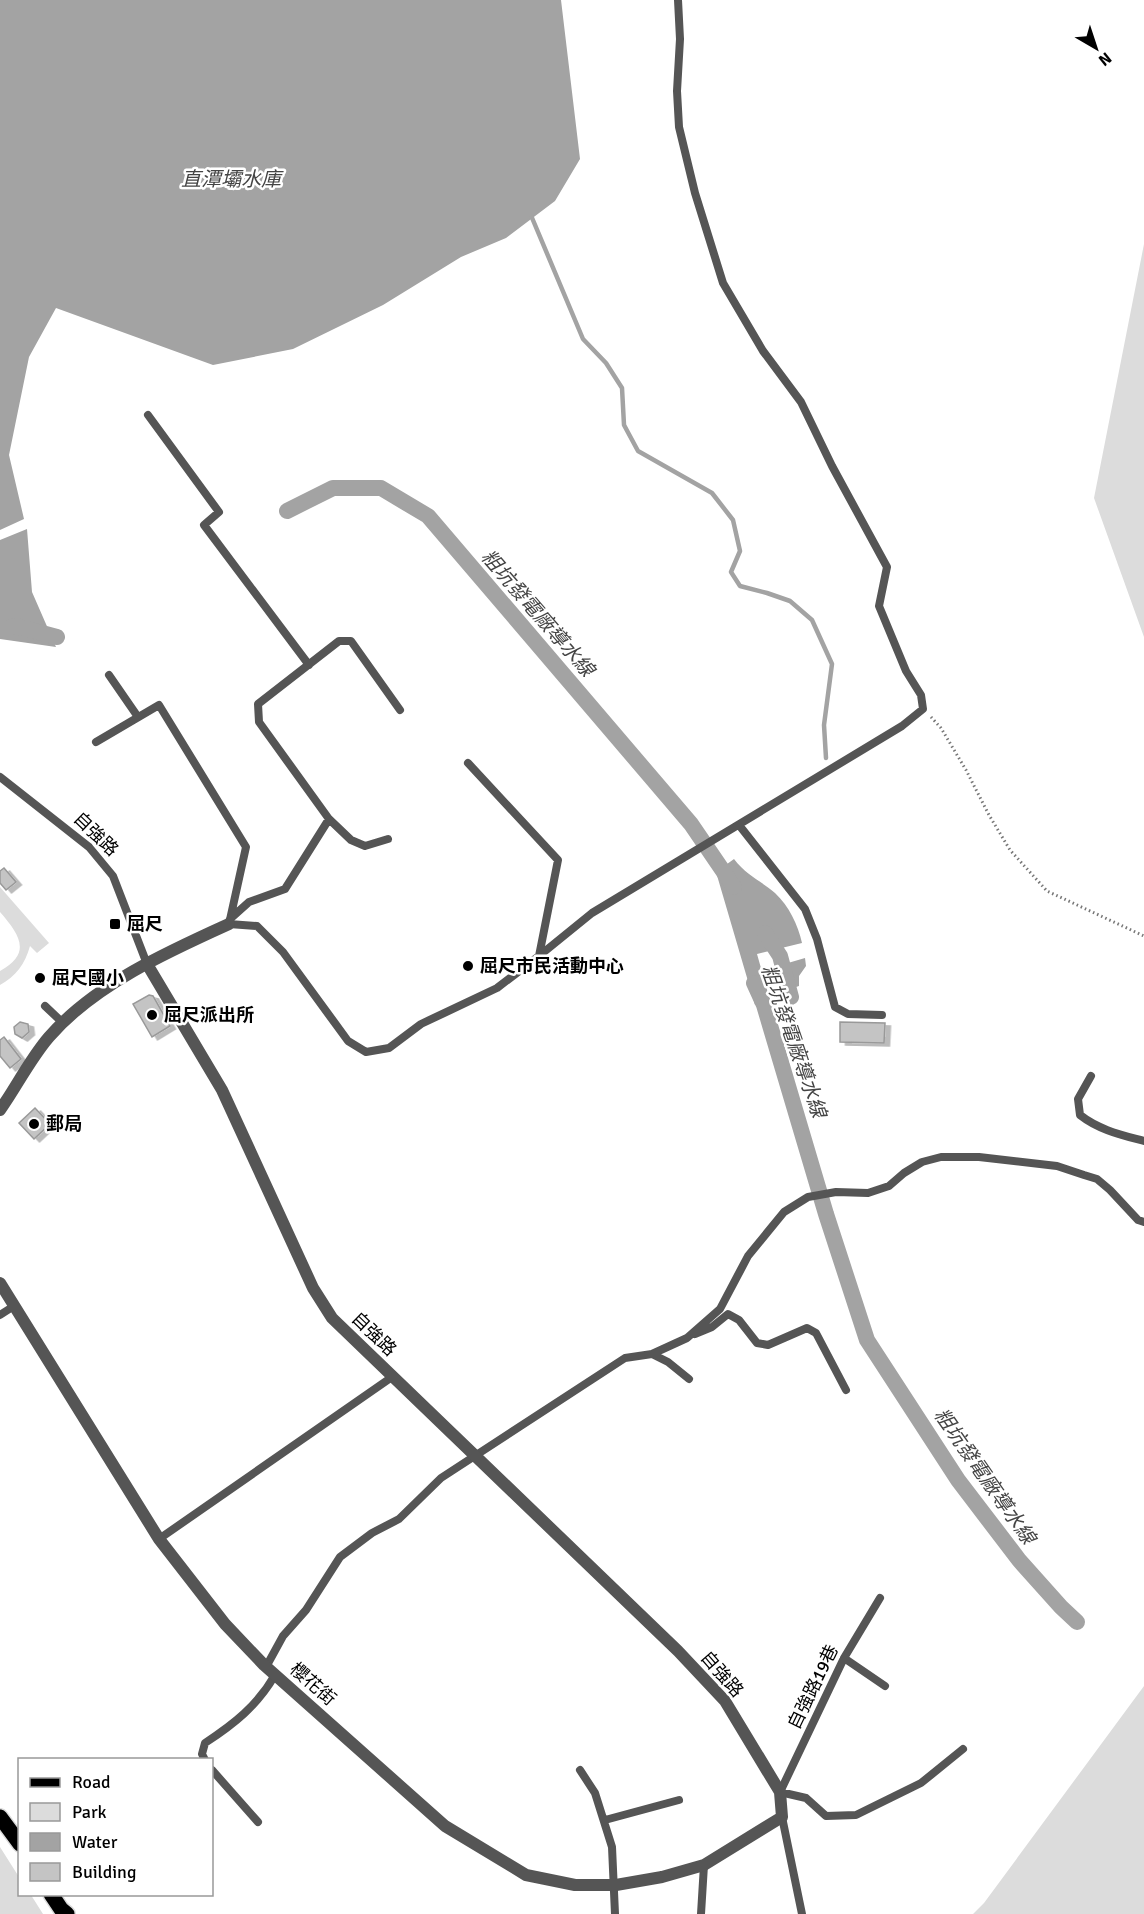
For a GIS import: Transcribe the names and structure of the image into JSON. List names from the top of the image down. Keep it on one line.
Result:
{"streets":{"street":["自強路","櫻花街"],"lane":["自強路19巷"]},"crossings":[["自強路","櫻花街"],["自強路","自強路19巷"]],"water":["直潭壩水庫","粗坑發電廠導水線"],"places":{"transit":["屈尺"],"other":["屈尺市民活動中心","屈尺國小","屈尺派出所","郵局"]},"legend":["Road","Park","Water","Building"],"north":"bottom right"}
